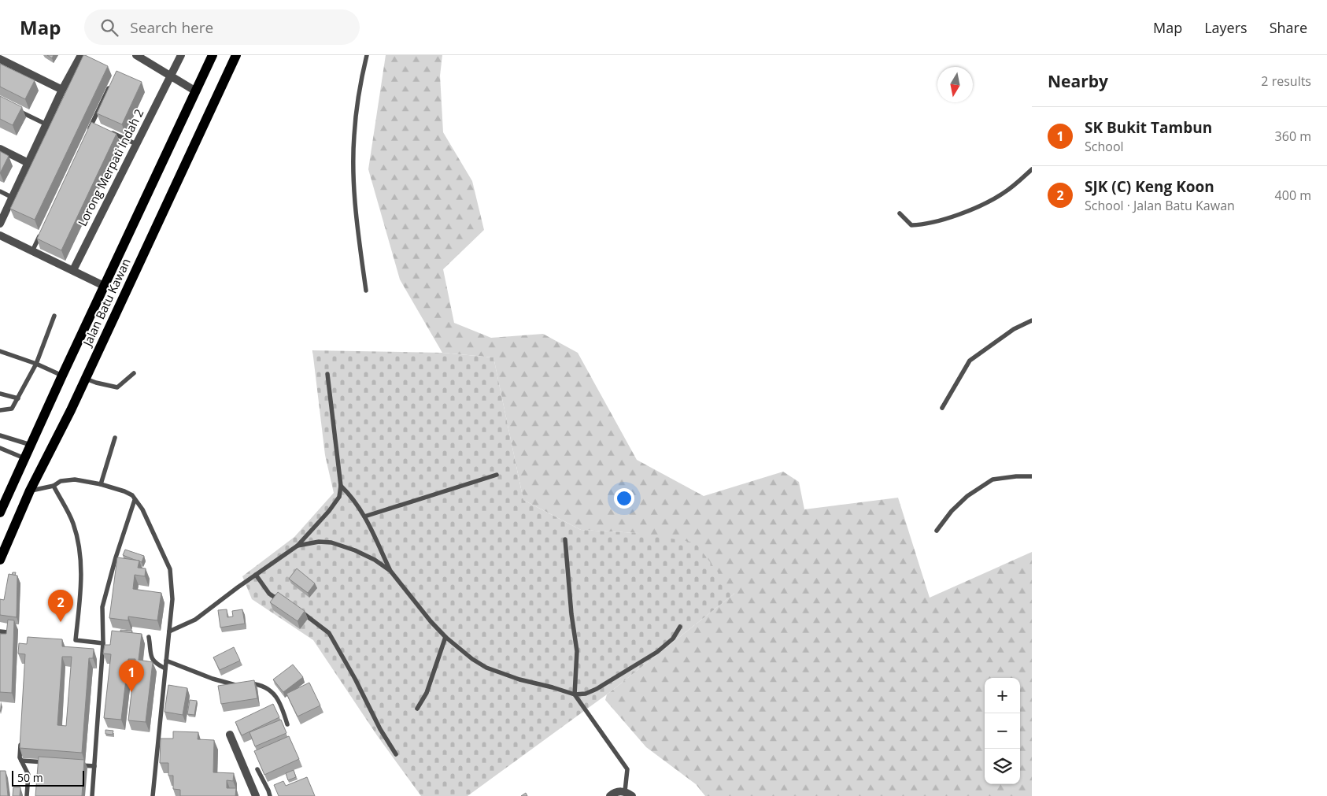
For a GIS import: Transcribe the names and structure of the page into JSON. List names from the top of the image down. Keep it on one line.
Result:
{"streets":{"main road":["Jalan Batu Kawan"],"street":["Lorong Merpati Indah 2"]},"scale_bar":"50 m","north":"bottom","page":{"header":"Map","search":"Search here","nav":["Map","Layers","Share"],"heading":["Nearby","2 results"],"list":[{"mark":"1","name":"SK Bukit Tambun","note":"School","value":"360 m"},{"mark":"2","name":"SJK (C) Keng Koon","note":"School · Jalan Batu Kawan","value":"400 m"}],"pins":["2","1"],"map_buttons":["+","−"],"scale":"50 m"}}
